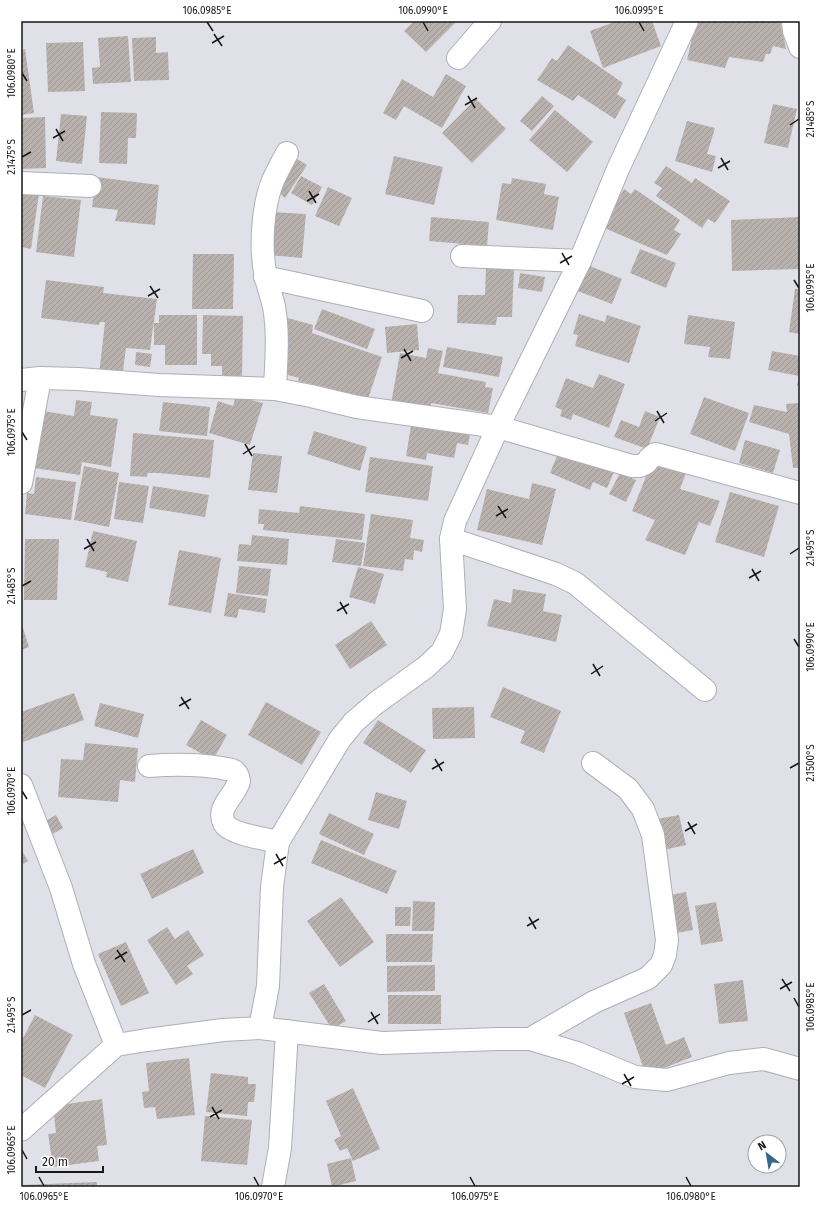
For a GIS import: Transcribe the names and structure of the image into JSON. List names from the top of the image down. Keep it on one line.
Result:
{"scale_bar":"20 m","north":"top left","coordinates":["106.0985°E","106.0990°E","106.0995°E","106.0980°E","2.1485°S","2.1475°S","106.0975°E","2.1495°S","2.1500°S","106.0970°E","106.0965°E"]}
